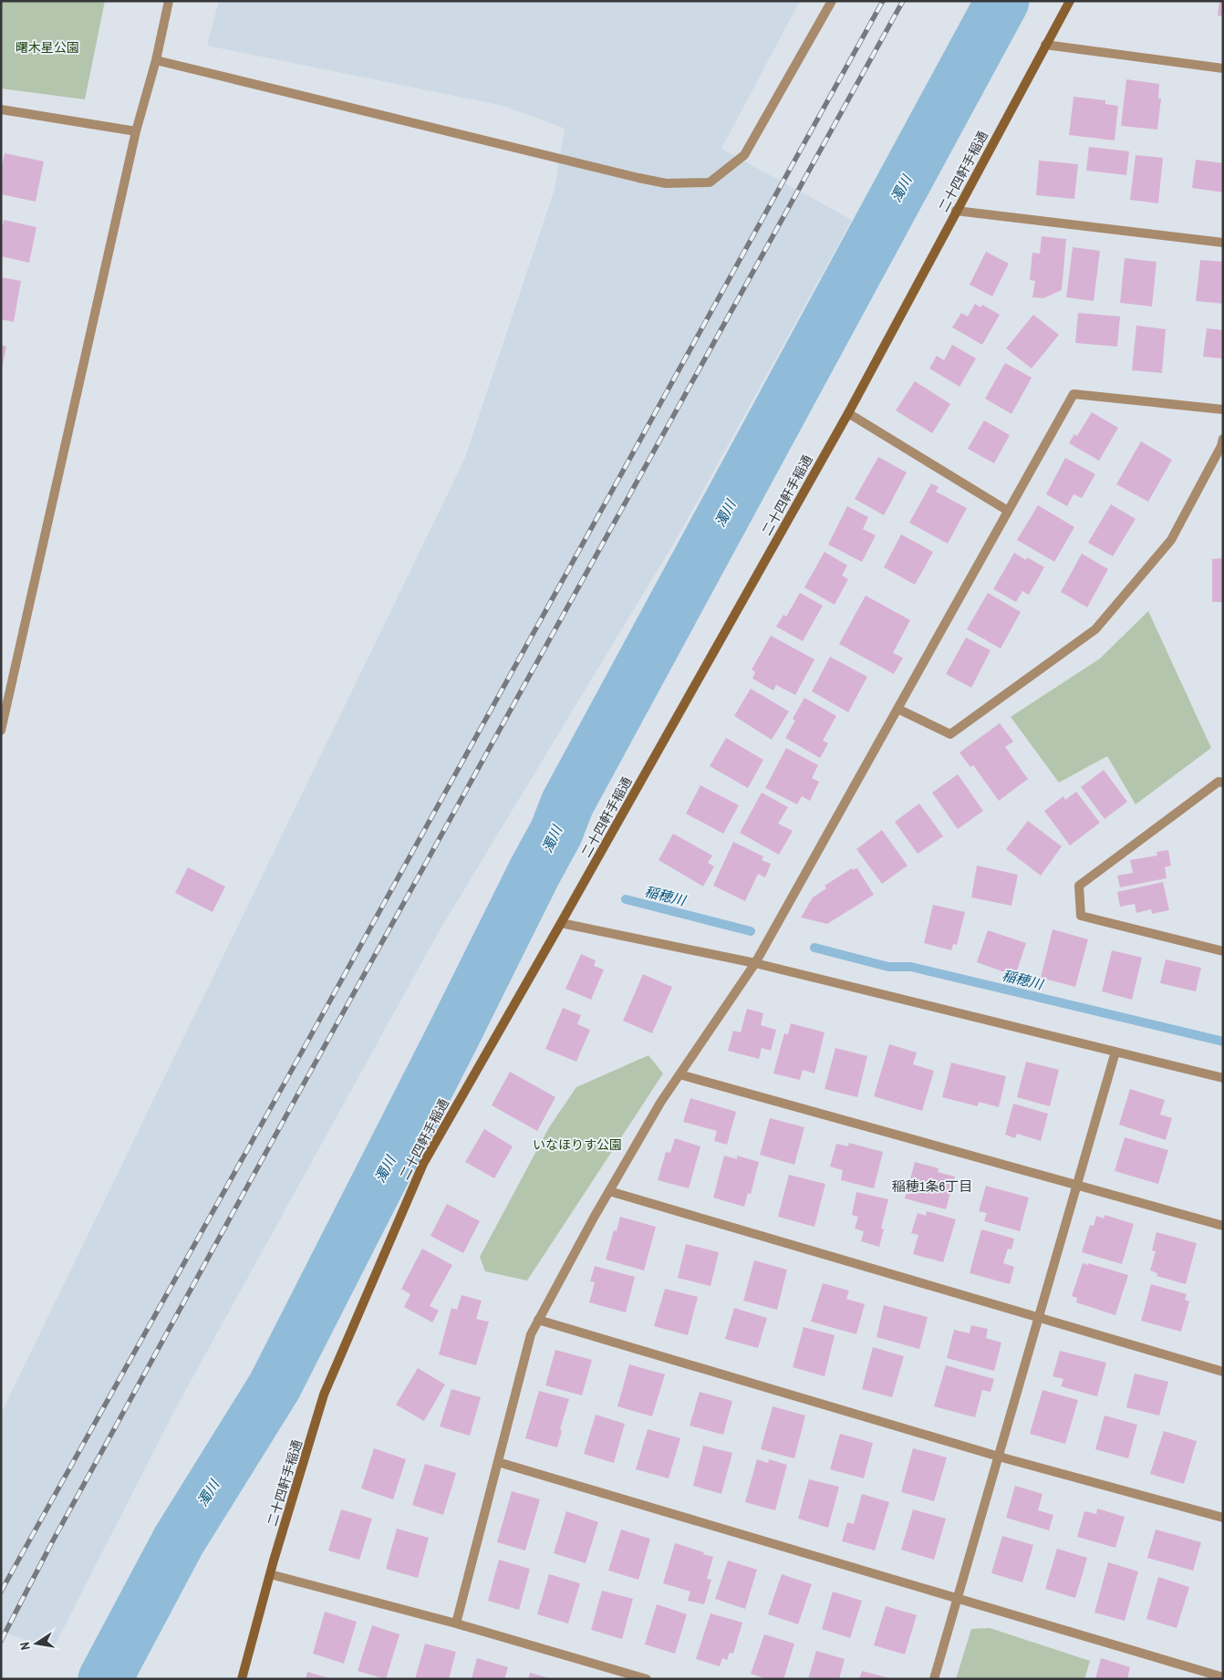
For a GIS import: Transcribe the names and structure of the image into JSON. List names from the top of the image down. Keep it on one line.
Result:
{"streets":{"street":["二十四軒手稲通"]},"districts":["稲穂1条6丁目"],"water":["濁川","稲穂川"],"parks":["曙木星公園","いなほりす公園"],"north":"left"}
